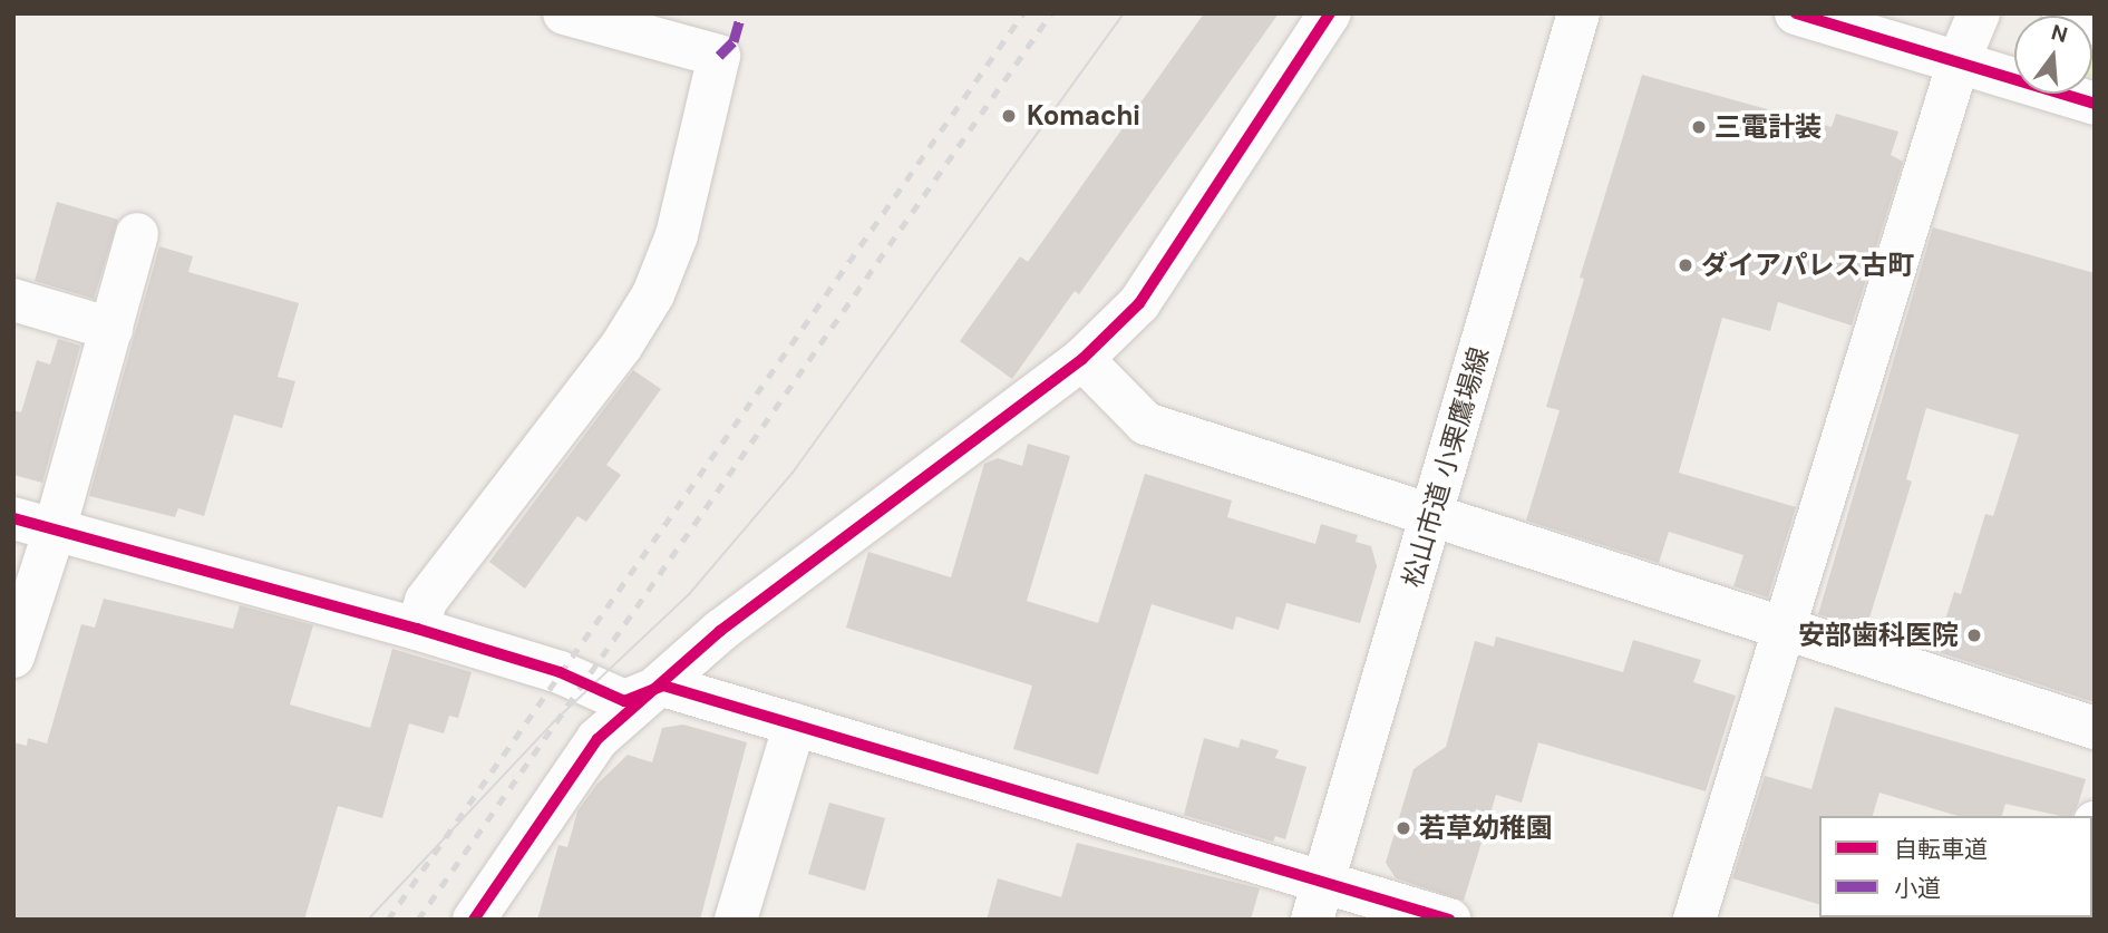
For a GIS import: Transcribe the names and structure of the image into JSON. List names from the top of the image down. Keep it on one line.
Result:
{"streets":{"street":["松山市道 小栗鷹場線"]},"places":["Komachi","三電計装","ダイアパレス古町","安部歯科医院","若草幼稚園"],"legend":["自転車道","小道"],"north":"top"}
